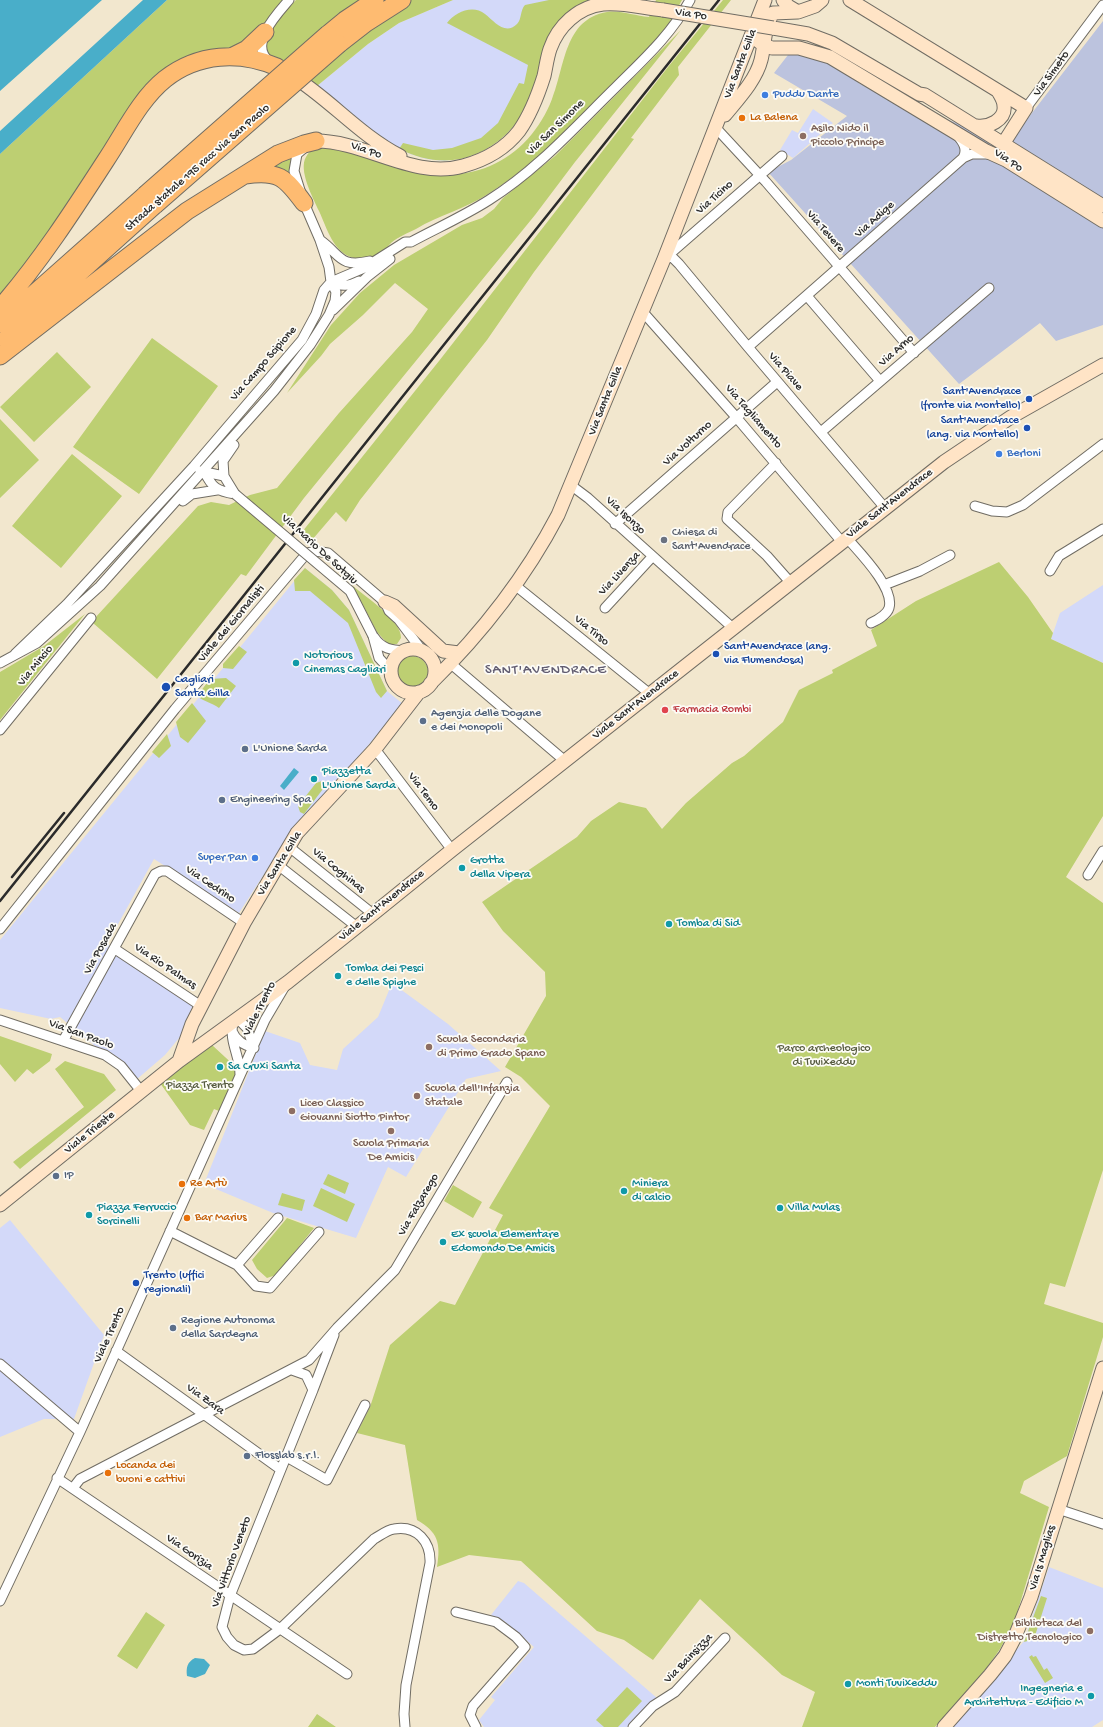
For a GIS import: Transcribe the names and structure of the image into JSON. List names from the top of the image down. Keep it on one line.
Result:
{"streets":{"highway":["Strada statale 195 racc Via San Paolo"],"street":["Via Po","Via Santa Gilla","Via Simeto","Via San Simone","Via Ticino","Via Adige","Via Tevere","Via Arno","Via Campo Scipione","Via Piave","Via Tagliamento","Via Volturno","Viale Sant'Avendrace","Via Isonzo","Via Mario De Sotgiu","Via Livenza","Viale dei Giornalisti","Via Tirso","Via Mincio","Via Temo","Via Coghinas","Via Cedrino","Via Posada","Via Rio Palmas","Viale Trento","Via San Paolo","Viale Trieste","Via Falzarego","Via Zara","Via Gorizia","Via Is Maglias","Via Vittorio Veneto","Via Bainsizza"]},"crossings":[["Via Po","Via Simeto"],["Via Santa Gilla","Via Ticino"],["Via Santa Gilla","Via Tevere"],["Via Santa Gilla","Via Piave"],["Via Santa Gilla","Via Tagliamento"],["Via Santa Gilla","Viale Sant'Avendrace"],["Via Santa Gilla","Via Isonzo"],["Via Santa Gilla","Via Mario De Sotgiu"],["Via Santa Gilla","Viale dei Giornalisti"],["Via Santa Gilla","Via Tirso"],["Via Santa Gilla","Via Temo"],["Via Santa Gilla","Via Coghinas"],["Via Santa Gilla","Via Cedrino"],["Via Santa Gilla","Via Rio Palmas"],["Via Santa Gilla","Viale Trieste"],["Via San Simone","Via Campo Scipione"],["Via Ticino","Via Tevere"],["Via Ticino","Via Piave"],["Via Adige","Via Tevere"],["Via Adige","Via Piave"],["Via Tevere","Via Arno"],["Via Arno","Via Piave"],["Via Campo Scipione","Via Mario De Sotgiu"],["Via Piave","Via Volturno"],["Via Piave","Viale Sant'Avendrace"],["Via Tagliamento","Via Volturno"],["Via Tagliamento","Viale Sant'Avendrace"],["Via Volturno","Via Isonzo"],["Viale Sant'Avendrace","Via Isonzo"],["Viale Sant'Avendrace","Via Tirso"],["Viale Sant'Avendrace","Via Temo"],["Viale Sant'Avendrace","Via Coghinas"],["Viale Sant'Avendrace","Viale Trento"],["Viale Sant'Avendrace","Viale Trieste"],["Via Isonzo","Via Livenza"],["Via Mario De Sotgiu","Viale dei Giornalisti"],["Via Cedrino","Via Posada"],["Via Posada","Via Rio Palmas"],["Via Posada","Via San Paolo"],["Viale Trento","Via Zara"],["Viale Trento","Via Gorizia"],["Via San Paolo","Viale Trieste"],["Via Falzarego","Via Vittorio Veneto"],["Via Zara","Via Vittorio Veneto"],["Via Gorizia","Via Vittorio Veneto"]],"districts":["SANT'AVENDRACE"],"parks":["Parco archeologico di Tuvixeddu","Piazza Trento"],"places":["Puddu Dante","La Balena","Asilo Nido il Piccolo Principe","Sant'Avendrace (fronte via Montello)","Sant'Avendrace (ang. via Montello)","Berloni","Chiesa di Sant'Avendrace","Sant'Avendrace (ang. via Flumendosa)","Notorious Cinemas Cagliari","Cagliari Santa Gilla","Farmacia Rombi","Agenzia delle Dogane e dei Monopoli","L'Unione Sarda","Piazzetta L'Unione Sarda","Engineering Spa","Super Pan","Grotta della Vipera","Tomba di Sid","Tomba dei Pesci e delle Spighe","Scuola Secondaria di Primo Grado Spano","Sa Cruxi Santa","Scuola dell'Infanzia Statale","Liceo Classico Giovanni Siotto Pintor","Scuola Primaria De Amicis","IP","Re Artù","Miniera di calcio","Villa Mulas","Piazza Ferruccio Sorcinelli","Bar Marius","Ex scuola Elementare Edomondo De Amicis","Trento (uffici regionali)","Regione Autonoma della Sardegna","Flosslab s.r.l.","Locanda dei buoni e cattivi","Biblioteca del Distretto Tecnologico","Monti Tuvixeddu","Ingegneria e Architettura - Edificio M"]}
